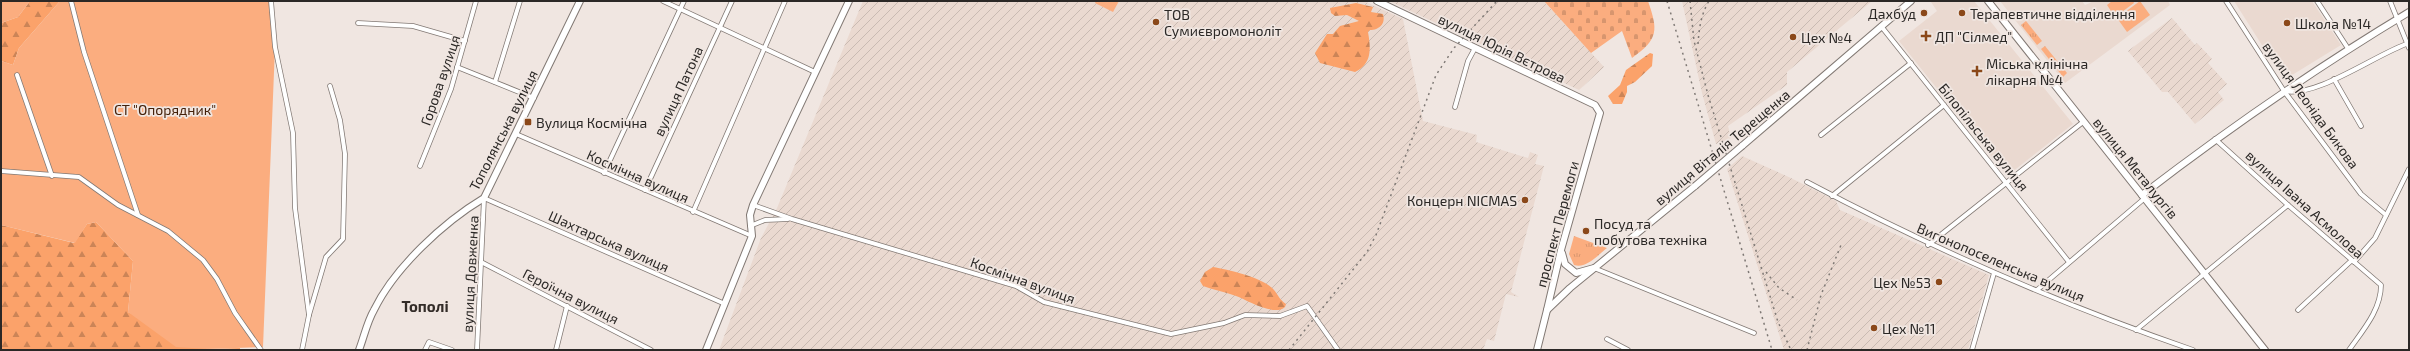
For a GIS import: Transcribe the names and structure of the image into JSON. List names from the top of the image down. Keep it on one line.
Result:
{"streets":{"street":["вулиця Юрія Вєтрова","Горова вулиця","вулиця Патона","вулиця Леоніда Бикова","Тополянська вулиця","Білопільська вулиця","вулиця Віталія Терещенка","вулиця Металургів","Космічна вулиця","вулиця Івана Асмолова","проспект Перемоги","Шахтарська вулиця","Вигонопоселенська вулиця","вулиця Довженка","Героїчна вулиця"]},"crossings":[["вулиця Юрія Вєтрова","проспект Перемоги"],["вулиця Патона","Космічна вулиця"],["Тополянська вулиця","Космічна вулиця"],["Тополянська вулиця","Шахтарська вулиця"],["Тополянська вулиця","вулиця Довженка"],["Білопільська вулиця","вулиця Віталія Терещенка"],["вулиця Віталія Терещенка","проспект Перемоги"],["Шахтарська вулиця","вулиця Довженка"],["вулиця Довженка","Героїчна вулиця"]],"districts":["Тополі"],"parks":["СТ \"Опорядник\""],"places":{"other":["Дахбуд","Терапевтичне відділення","ТОВ Сумиєвромоноліт","Школа №14","Цех №4","Концерн NICMAS","Посуд та побутова техніка","Цех №53","Цех №11"],"health":["ДП \"Сілмед\"","Міська клінічна лікарня №4"],"transit":["Вулиця Космічна"]}}
